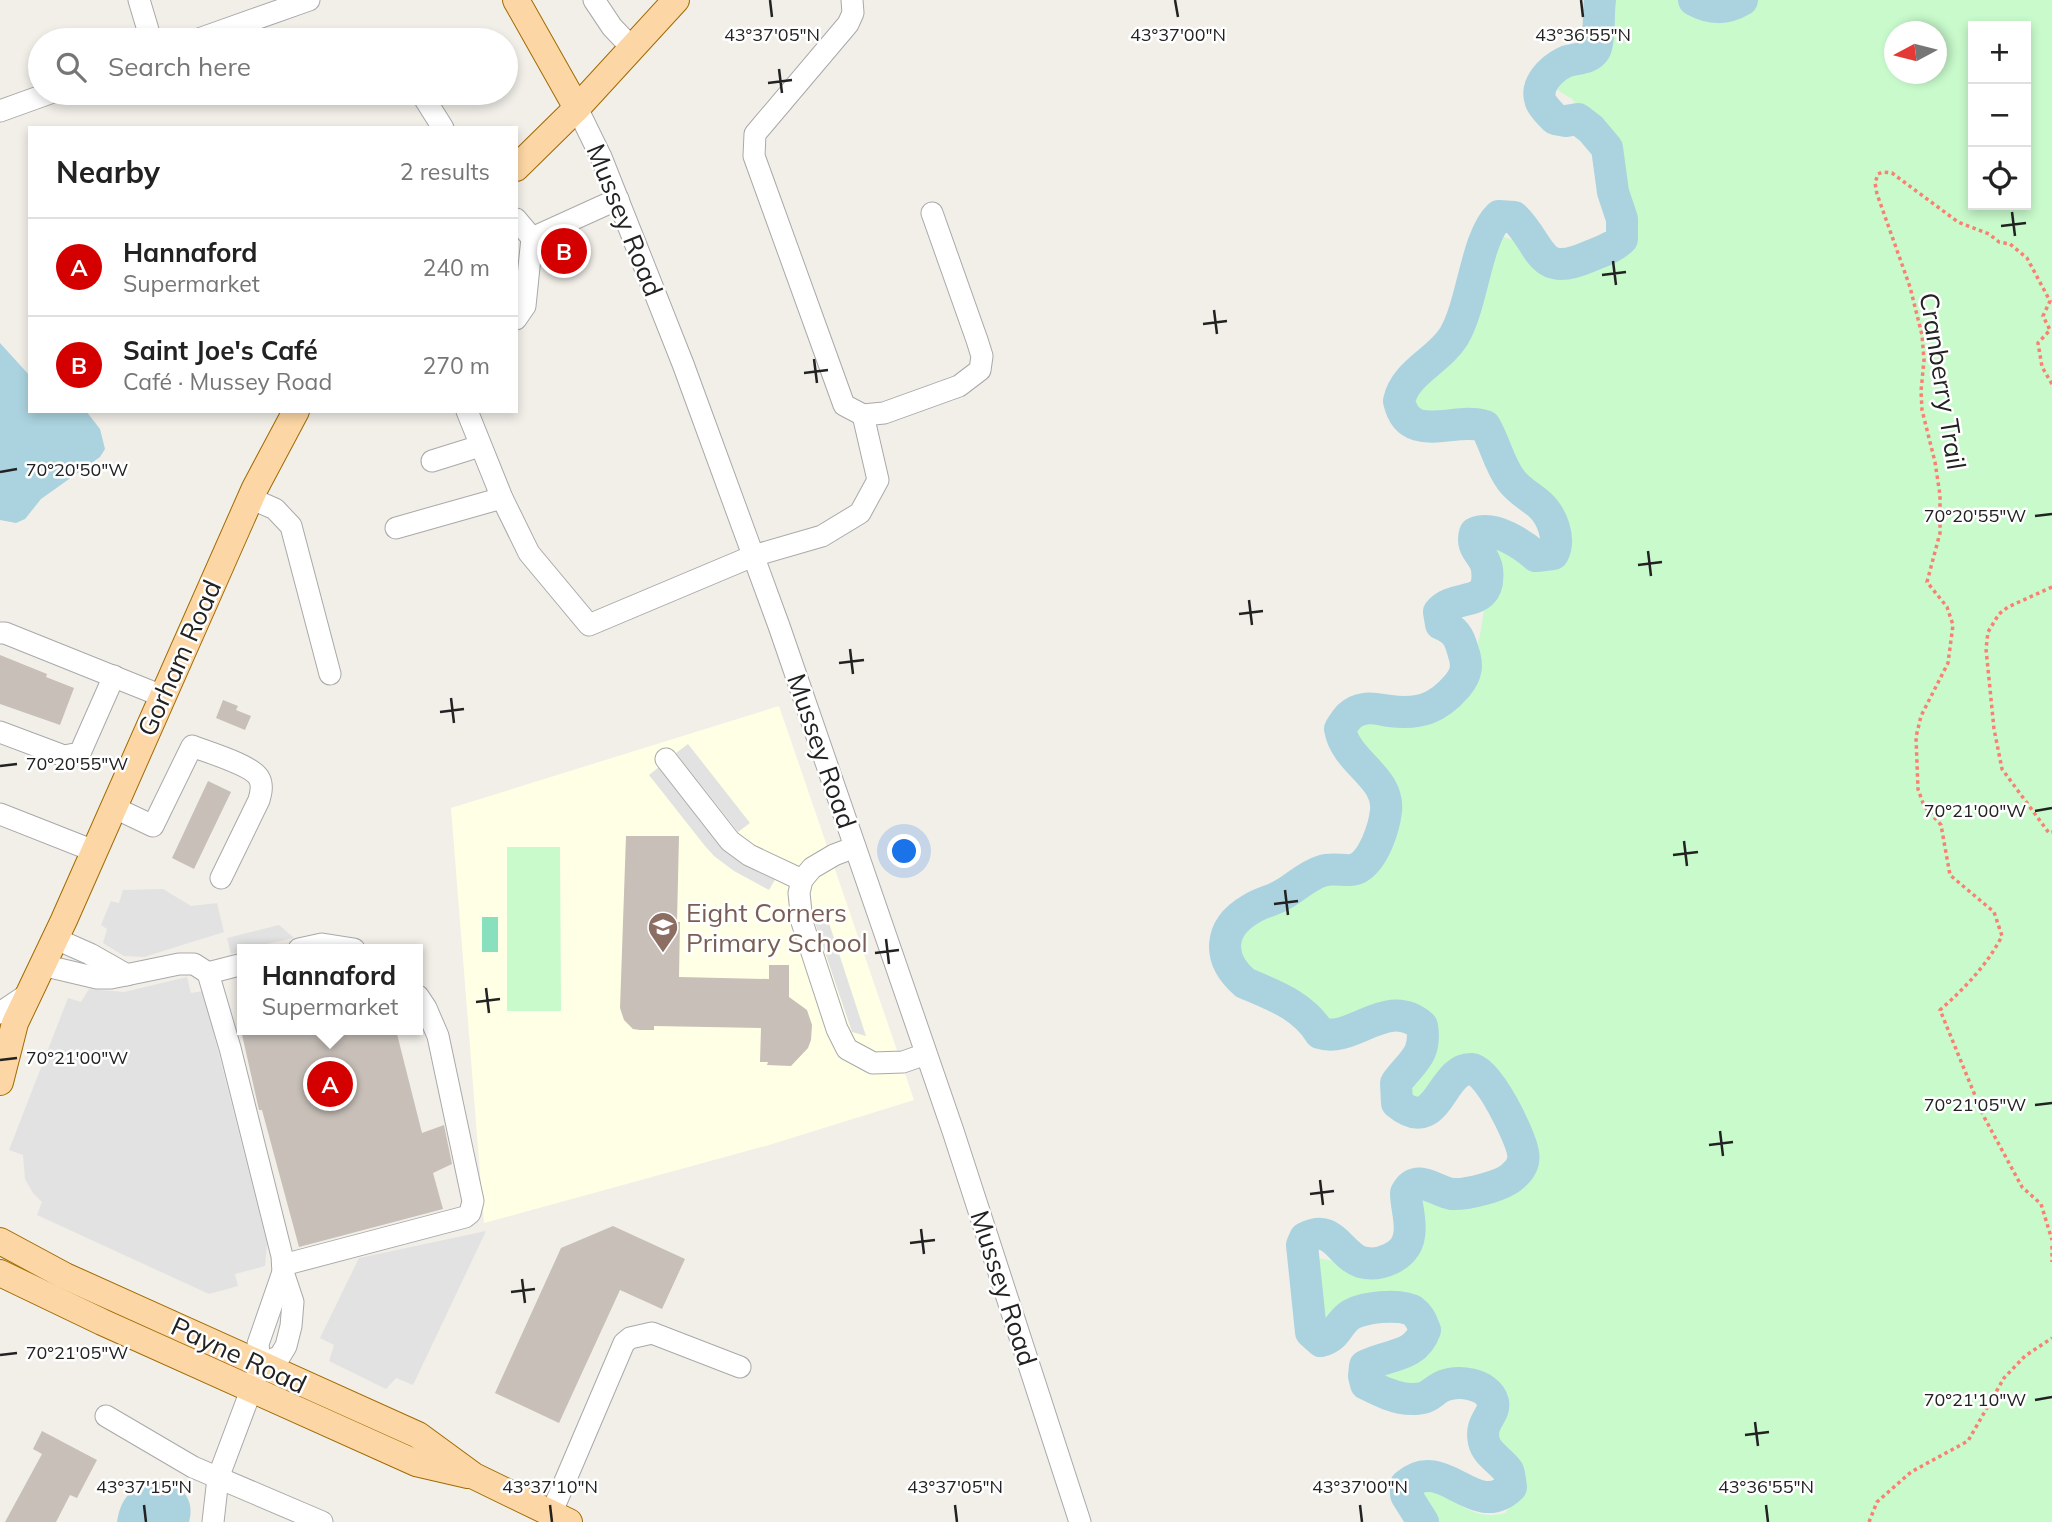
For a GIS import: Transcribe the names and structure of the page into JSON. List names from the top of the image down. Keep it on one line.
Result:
{"streets":{"main road":["Mussey Road","Gorham Road","Payne Road"],"path":["Cranberry Trail"]},"places":{"school or university":["Eight Corners Primary School"]},"north":"left","page":{"map_buttons":["+","−"],"search":"Search here","heading":["Nearby","2 results"],"list":[{"mark":"A","name":"Hannaford","note":"Supermarket","value":"240 m"},{"mark":"B","name":"Saint Joe's Café","note":"Café · Mussey Road","value":"270 m"}],"pins":["B","A"],"popup":["Hannaford","Supermarket"]},"coordinates":["43°37'05\"N","43°37'00\"N","43°36'55\"N","70°20'50\"W","70°20'55\"W","70°21'00\"W","70°21'05\"W","70°21'10\"W","43°37'15\"N","43°37'10\"N"]}
